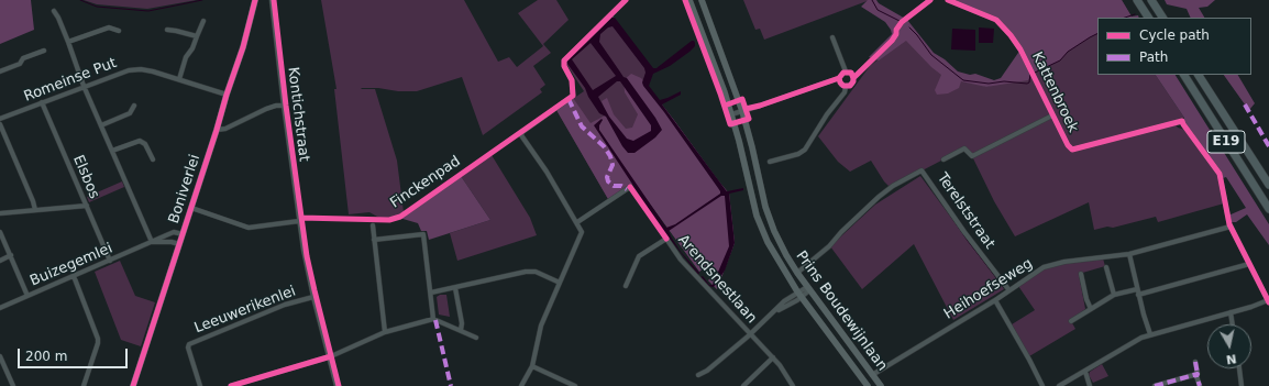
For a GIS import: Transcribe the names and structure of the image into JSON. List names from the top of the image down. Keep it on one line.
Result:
{"streets":{"highway":["E19"],"main road":["Boniverlei","Prins Boudewijnlaan"],"street":["Romeinse Put","Kattenbroek","Kontichstraat","Elsbos","Terelststraat","Buizegemlei","Arendsnestlaan","Heihoefseweg","Leeuwerikenlei"],"cycle path":["Finckenpad"]},"crossings":[["Romeinse Put","Elsbos"],["Romeinse Put","Boniverlei"],["Kattenbroek","Heihoefseweg"],["Kontichstraat","Leeuwerikenlei"],["Elsbos","Buizegemlei"],["Boniverlei","Buizegemlei"],["Terelststraat","Heihoefseweg"],["Terelststraat","Prins Boudewijnlaan"],["Heihoefseweg","Prins Boudewijnlaan"]],"legend":["Cycle path","Path"],"scale_bar":"200 m","north":"bottom"}
